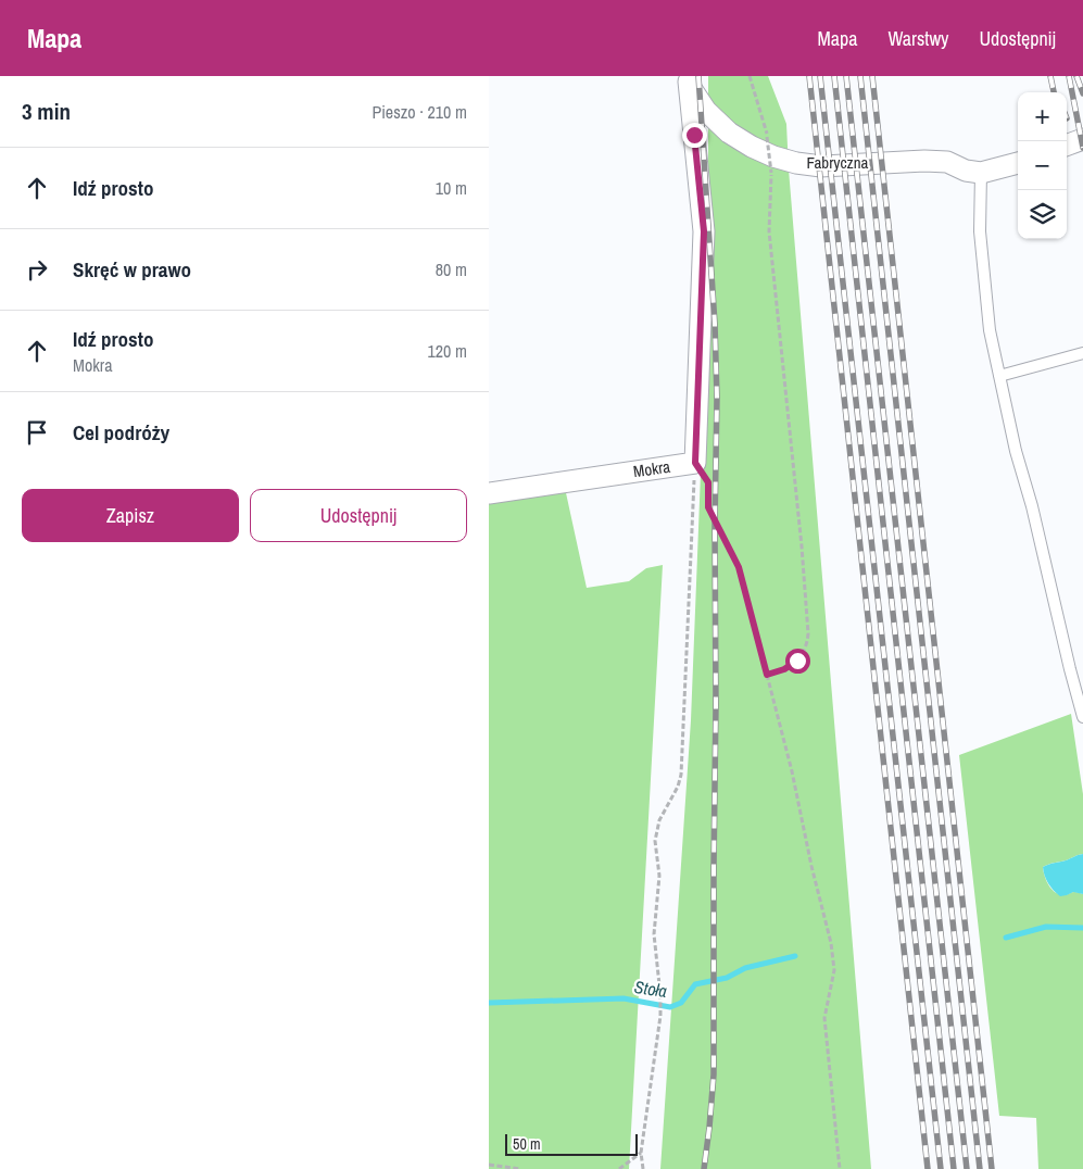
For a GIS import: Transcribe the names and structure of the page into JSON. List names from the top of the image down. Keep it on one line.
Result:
{"streets":{"street":["Fabryczna","Mokra"]},"water":["Stoła"],"scale_bar":"50 m","page":{"header":"Mapa","nav":["Mapa","Warstwy","Udostępnij"],"heading":["3 min","Pieszo · 210 m"],"map_buttons":["+","−"],"list":[["Idź prosto","10 m"],["Skręć w prawo","80 m"],["Idź prosto","Mokra","120 m"],"Cel podróży"],"buttons":["Zapisz","Udostępnij"],"scale":"50 m"}}
